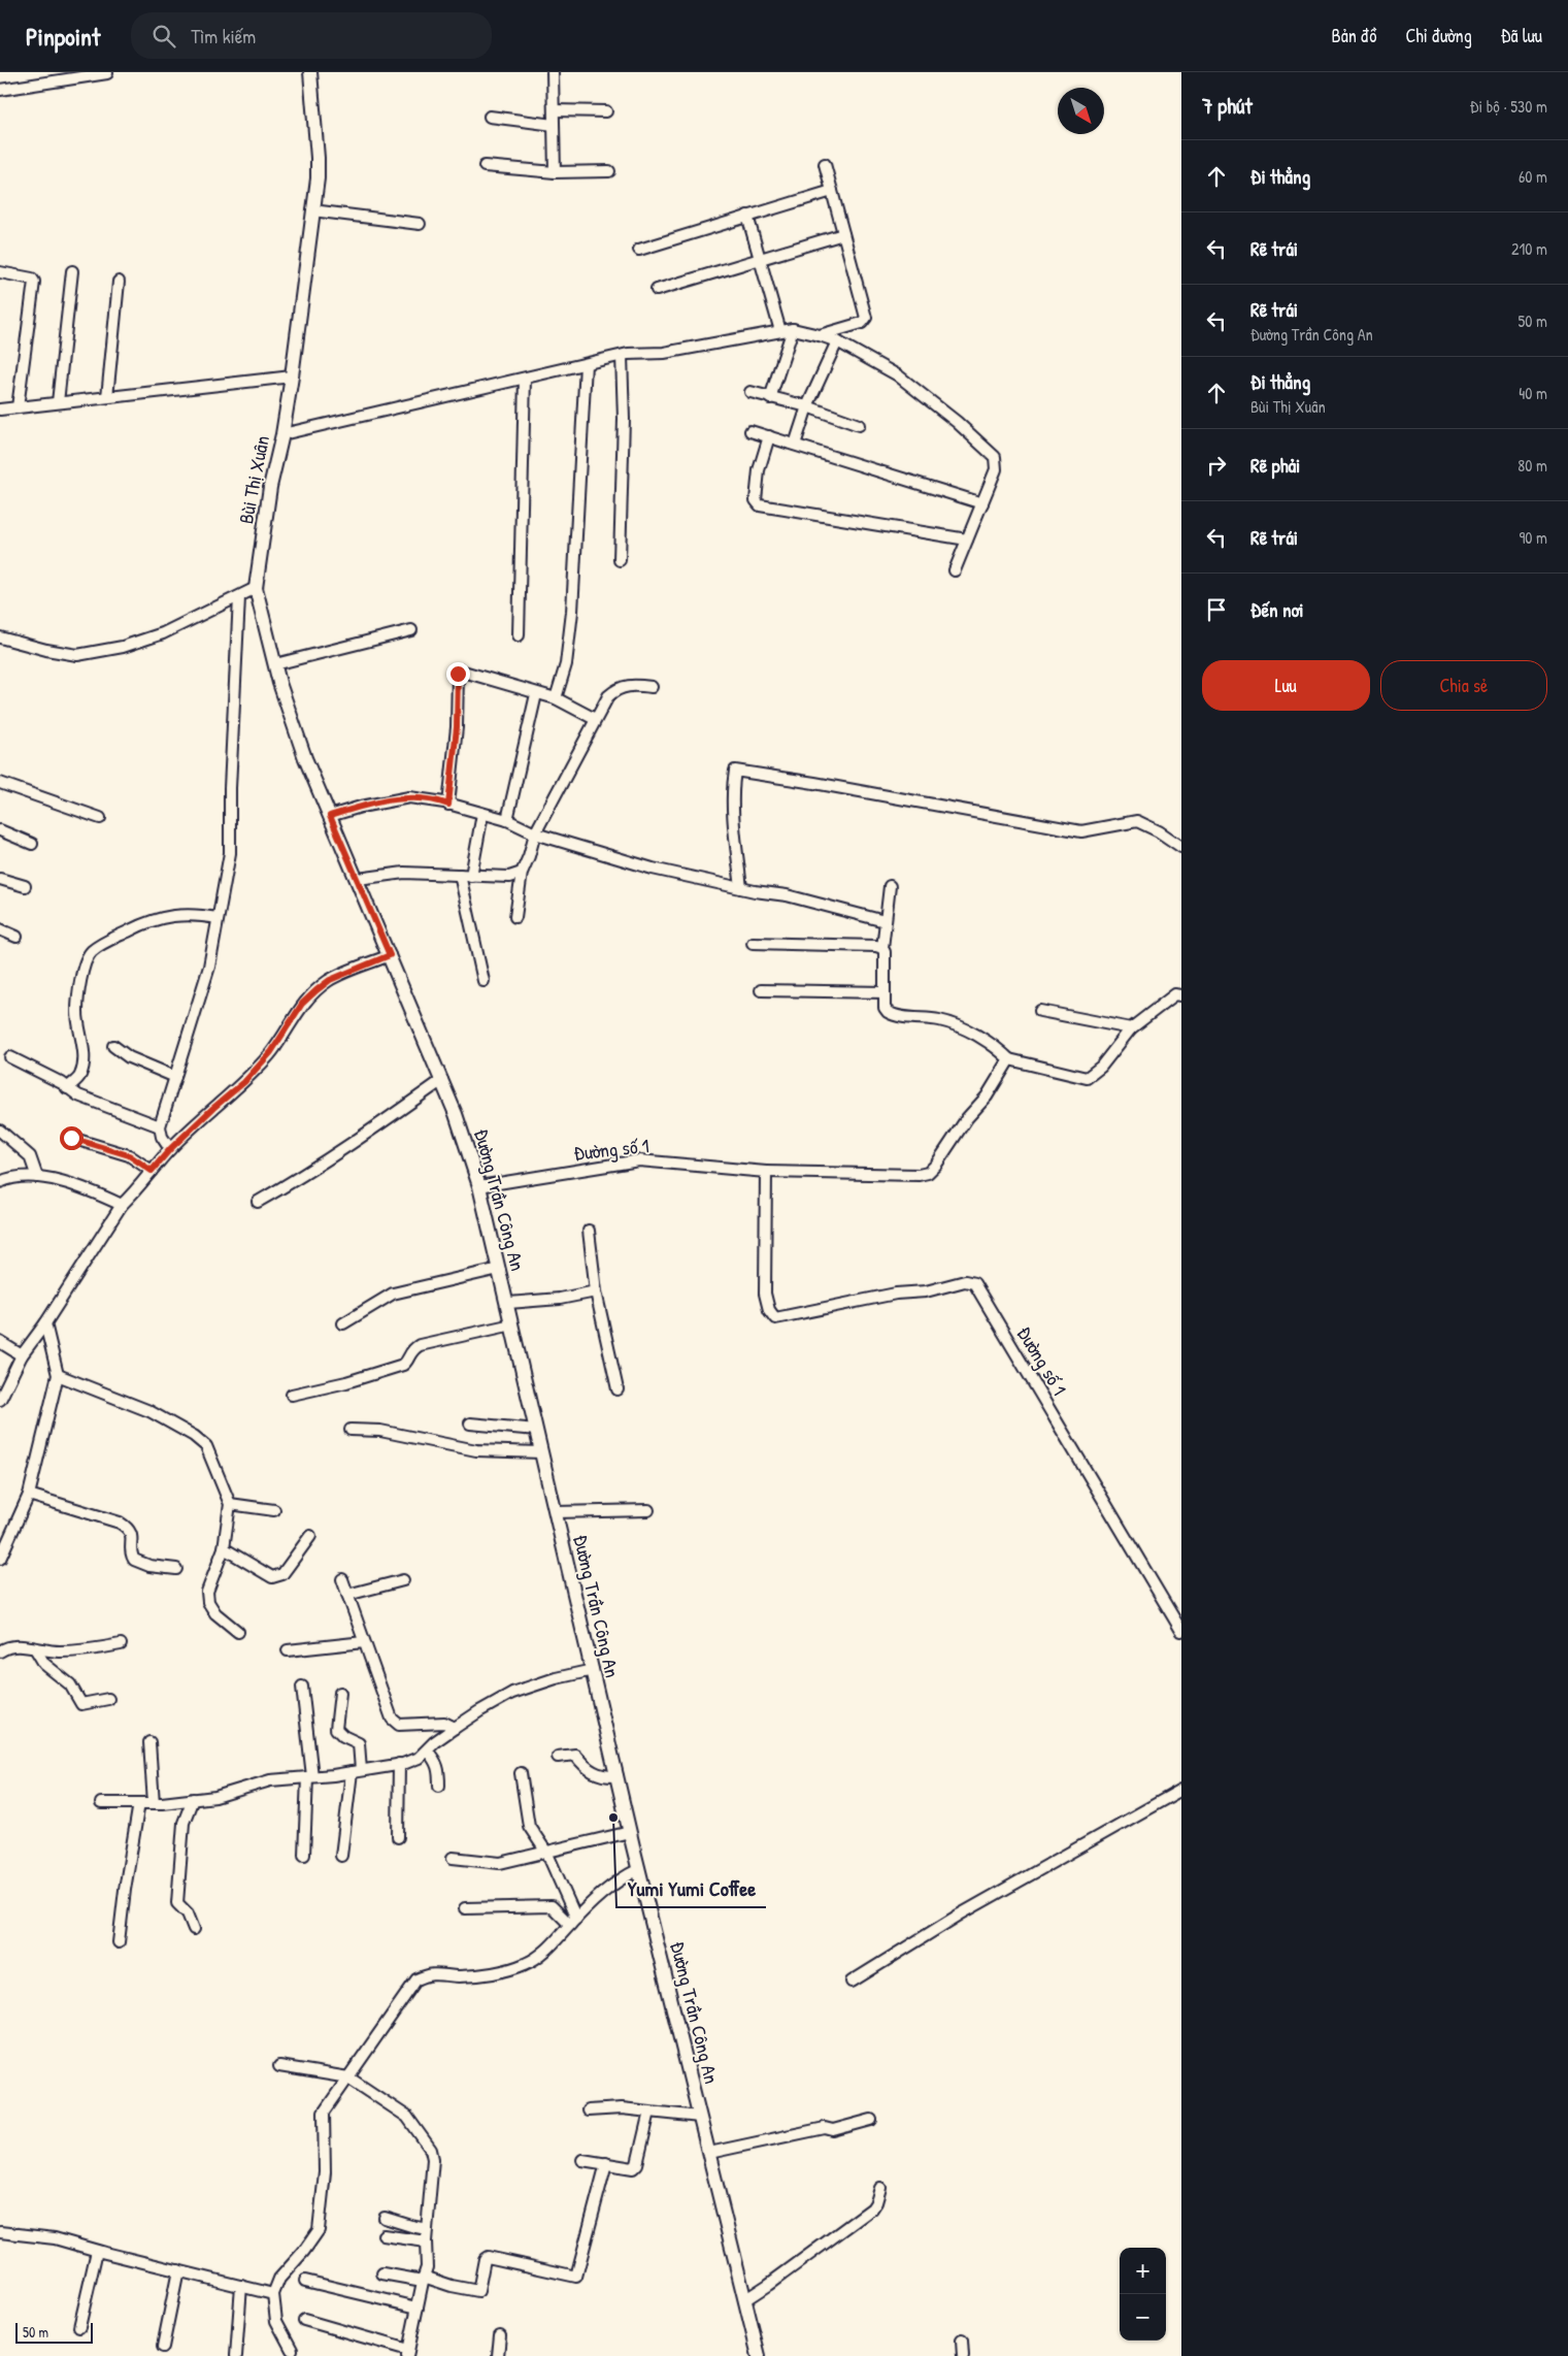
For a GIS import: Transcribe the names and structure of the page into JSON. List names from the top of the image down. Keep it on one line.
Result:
{"streets":{"main road":["Bùi Thị Xuân","Đường Trần Công An"],"street":["Đường số 1"]},"crossings":[["Bùi Thị Xuân","Đường Trần Công An"],["Đường số 1","Đường Trần Công An"]],"places":["Yumi Yumi Coffee"],"scale_bar":"50 m","north":"bottom right","page":{"header":"Pinpoint","search":"Tìm kiếm","nav":["Bản đồ","Chỉ đường","Đã lưu"],"heading":["7 phút","Đi bộ · 530 m"],"list":[["Đi thẳng","60 m"],["Rẽ trái","210 m"],["Rẽ trái","Đường Trần Công An","50 m"],["Đi thẳng","Bùi Thị Xuân","40 m"],["Rẽ phải","80 m"],["Rẽ trái","90 m"],"Đến nơi"],"buttons":["Lưu","Chia sẻ"],"map_buttons":["+","−"],"scale":"50 m"}}
